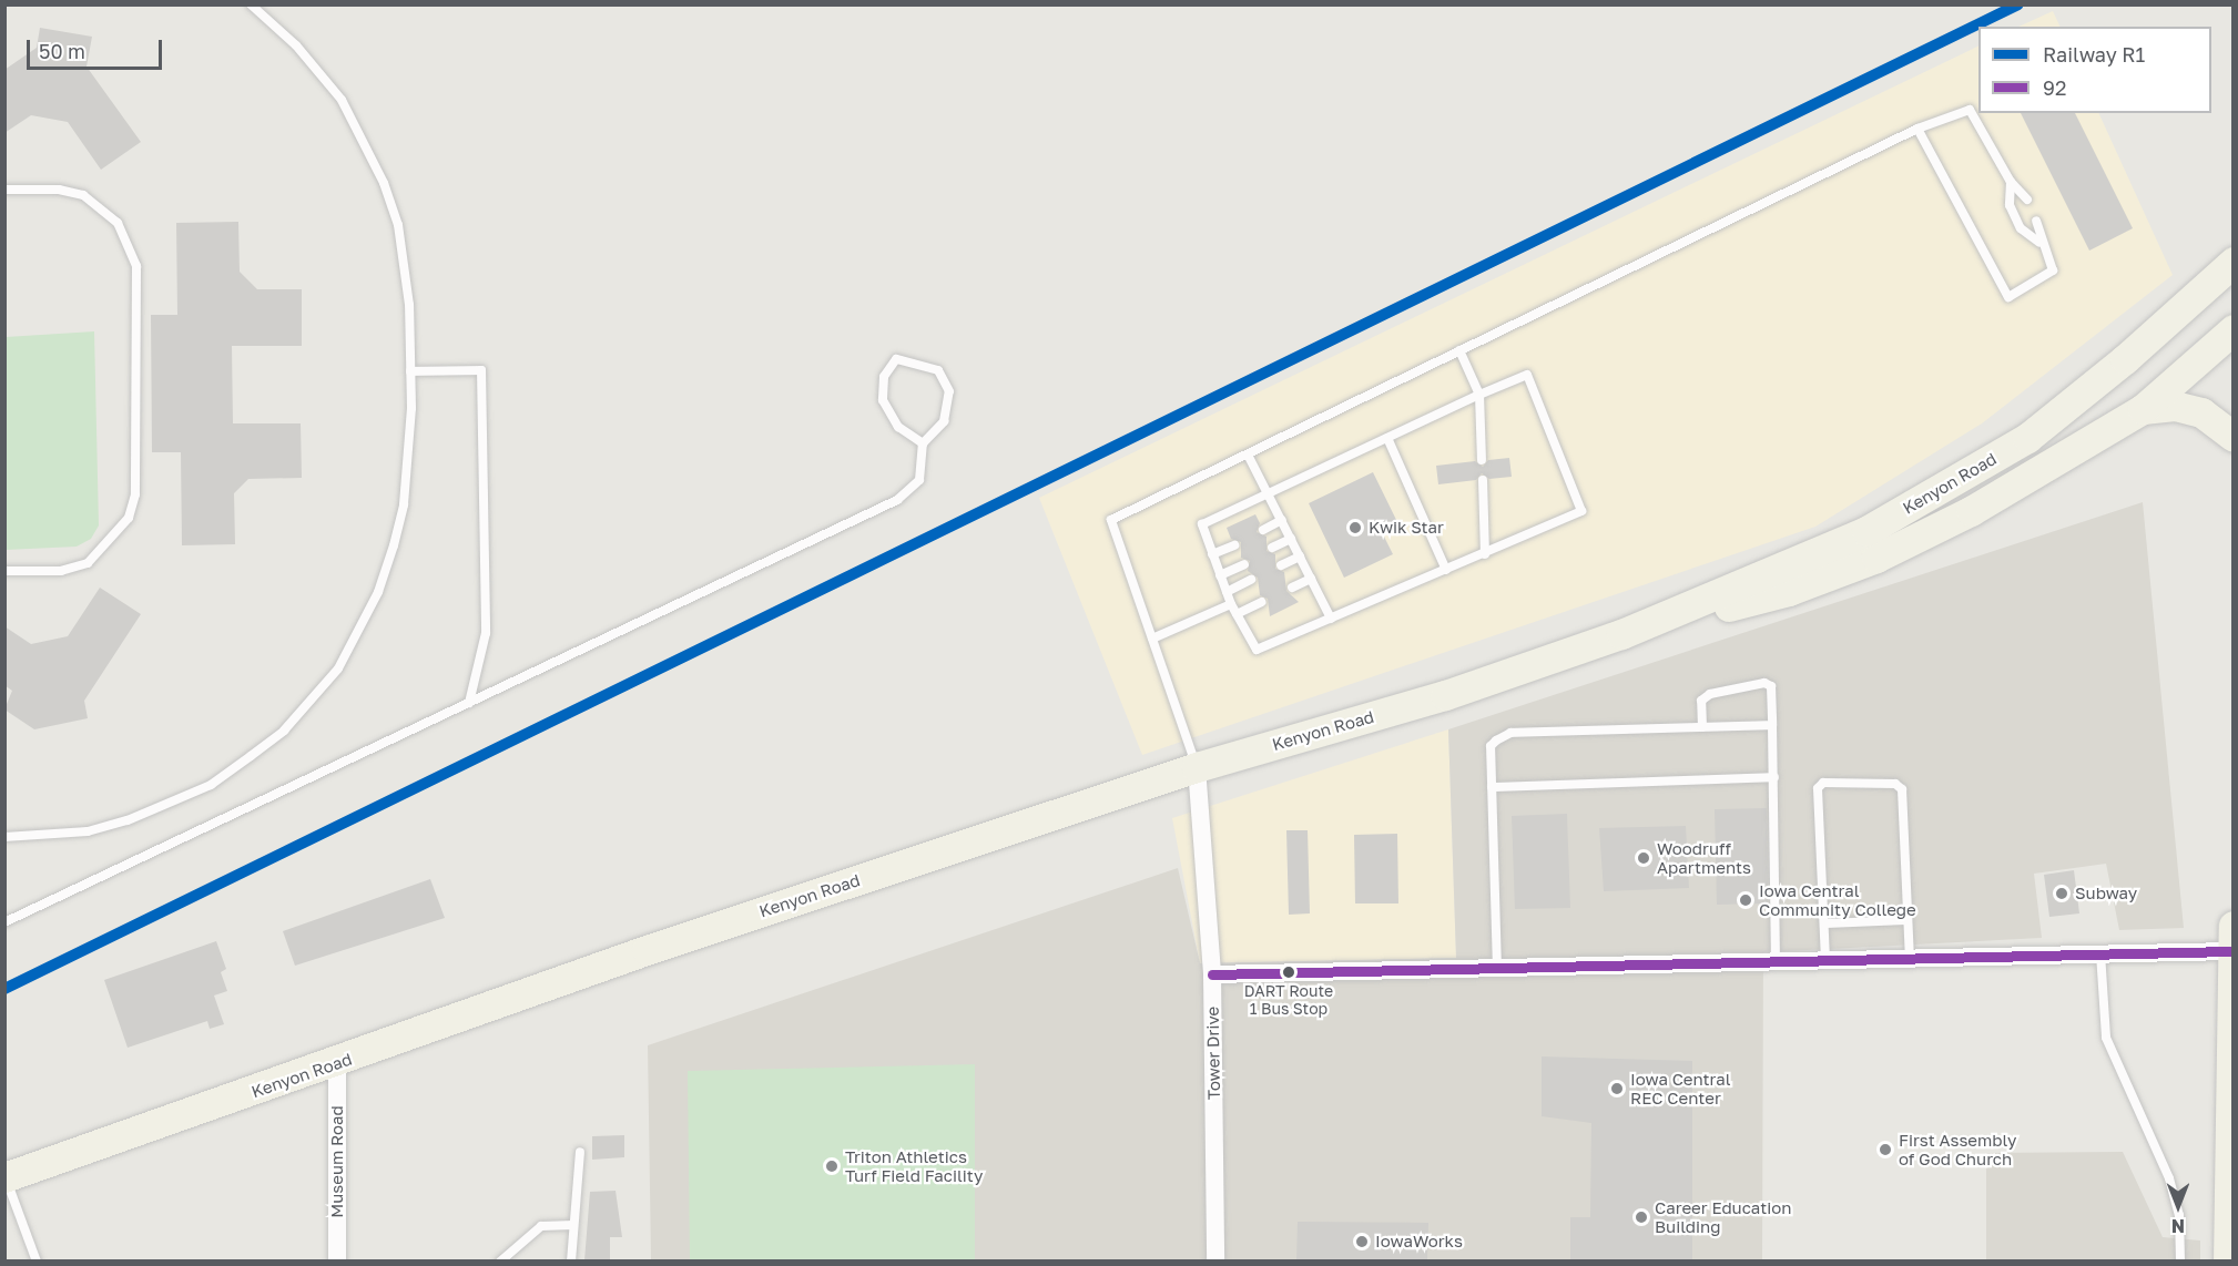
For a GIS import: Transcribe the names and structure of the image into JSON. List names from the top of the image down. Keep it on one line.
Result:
{"streets":{"main road":["Kenyon Road"],"street":["Tower Drive","Museum Road"]},"crossings":[["Kenyon Road","Tower Drive"],["Kenyon Road","Museum Road"]],"places":["Kwik Star","Woodruff Apartments","Subway","Iowa Central Community College","DART Route 1 Bus Stop","Iowa Central REC Center","First Assembly of God Church","Triton Athletics Turf Field Facility","Career Education Building","IowaWorks"],"lines":["rail line R1","transit line 92"],"legend":["Railway R1","92"],"scale_bar":"50 m","north":"bottom"}
